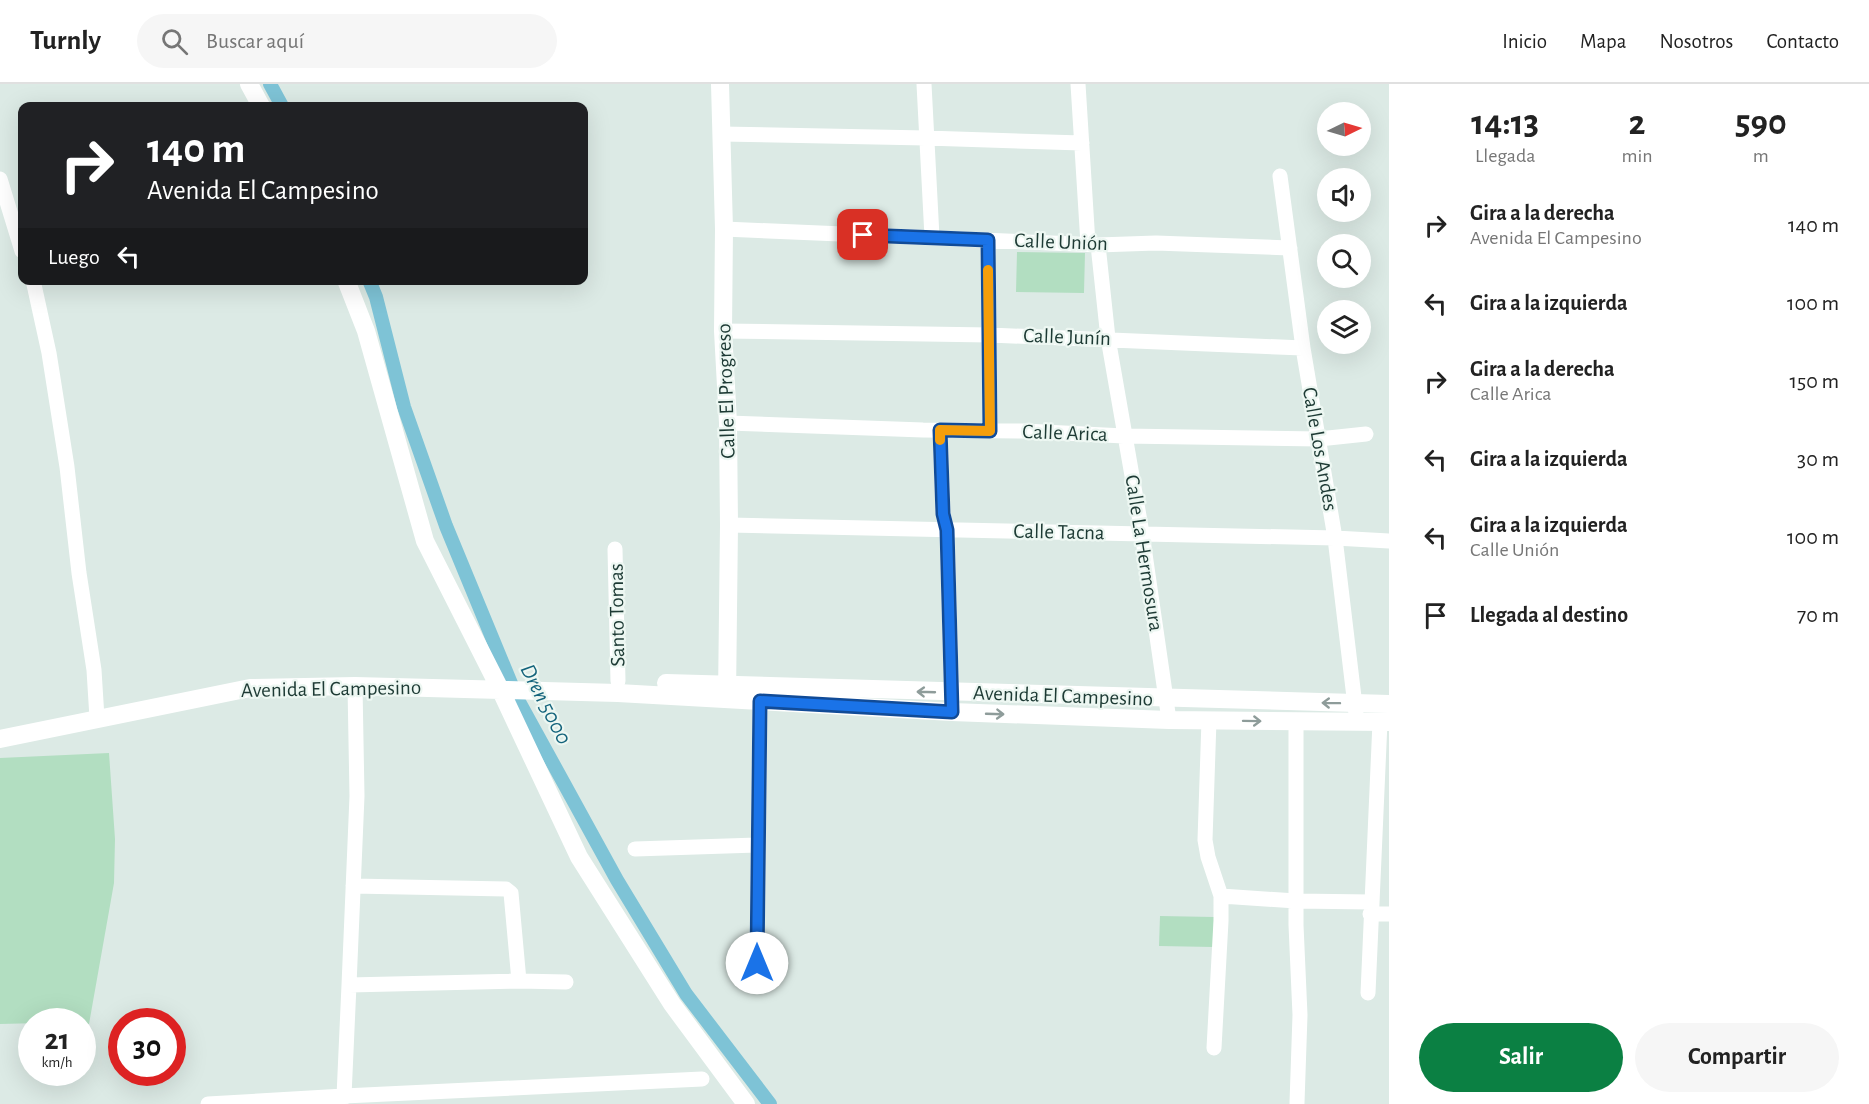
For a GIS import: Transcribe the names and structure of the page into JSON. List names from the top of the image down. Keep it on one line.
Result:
{"streets":{"street":["Calle Unión","Calle Junín","Calle El Progreso","Calle Arica","Calle Los Andes","Calle Tacna","Calle La Hermosura","Santo Tomas","Avenida El Campesino"]},"crossings":[["Calle Unión","Calle El Progreso"],["Calle Unión","Calle Los Andes"],["Calle Unión","Calle La Hermosura"],["Calle Junín","Calle El Progreso"],["Calle Junín","Calle Los Andes"],["Calle Junín","Calle La Hermosura"],["Calle El Progreso","Calle Arica"],["Calle El Progreso","Calle Tacna"],["Calle El Progreso","Avenida El Campesino"],["Calle Arica","Calle Los Andes"],["Calle Arica","Calle La Hermosura"],["Calle Los Andes","Calle Tacna"],["Calle Los Andes","Avenida El Campesino"],["Calle Tacna","Calle La Hermosura"],["Calle La Hermosura","Avenida El Campesino"],["Santo Tomas","Avenida El Campesino"]],"water":["Dren 5000"],"north":"right","page":{"header":"Turnly","search":"Buscar aquí","nav":["Inicio","Mapa","Nosotros","Contacto"],"eta":["14:13","Llegada","2","min","590","m"],"turn":["140 m","Avenida El Campesino"],"list":[{"name":"Gira a la derecha","note":"Avenida El Campesino","value":"140 m"},{"name":"Gira a la izquierda","value":"100 m"},{"name":"Gira a la derecha","note":"Calle Arica","value":"150 m"},{"name":"Gira a la izquierda","value":"30 m"},{"name":"Gira a la izquierda","note":"Calle Unión","value":"100 m"},{"name":"Llegada al destino","value":"70 m"}],"then":"Luego","speed":"21 km/h","limit":"30","buttons":["Salir","Compartir"]}}
